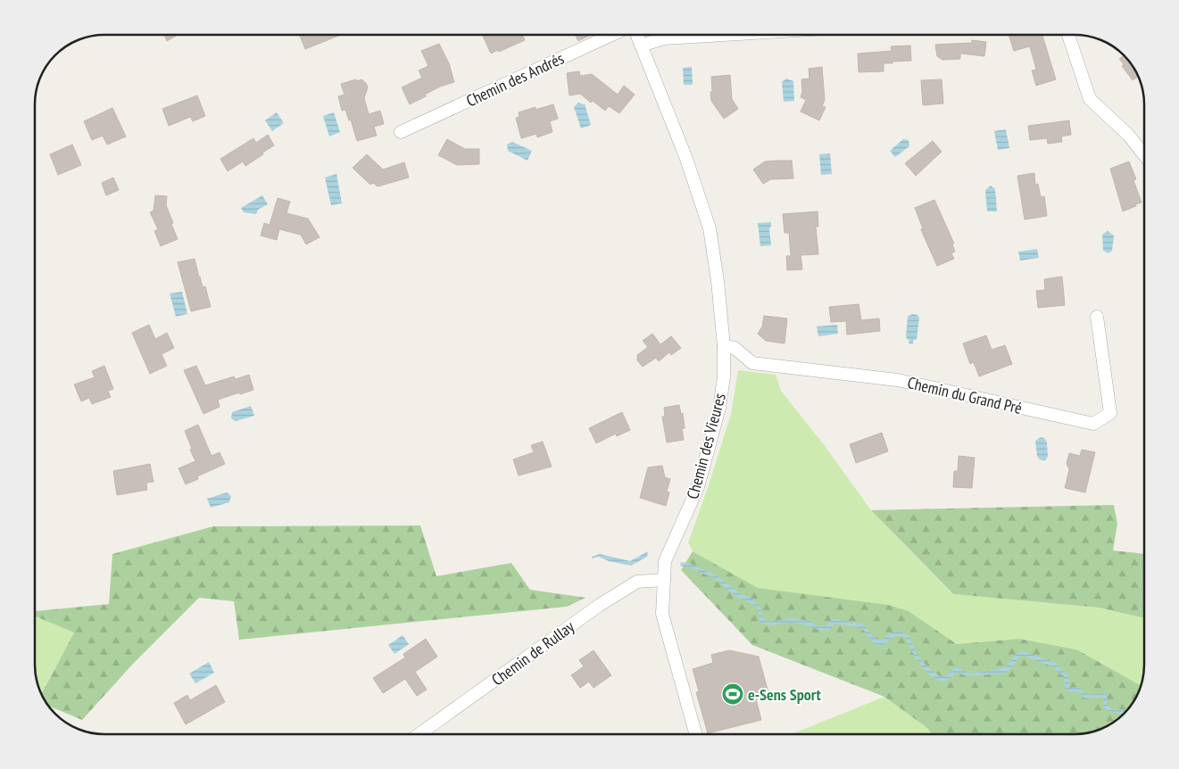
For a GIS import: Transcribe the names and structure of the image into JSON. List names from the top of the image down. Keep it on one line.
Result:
{"streets":{"street":["Chemin des Andrés","Chemin du Grand Pré","Chemin des Vieures","Chemin de Rullay"]},"crossings":[["Chemin du Grand Pré","Chemin des Vieures"],["Chemin des Vieures","Chemin de Rullay"]],"places":{"sports":["e-Sens Sport"]}}
